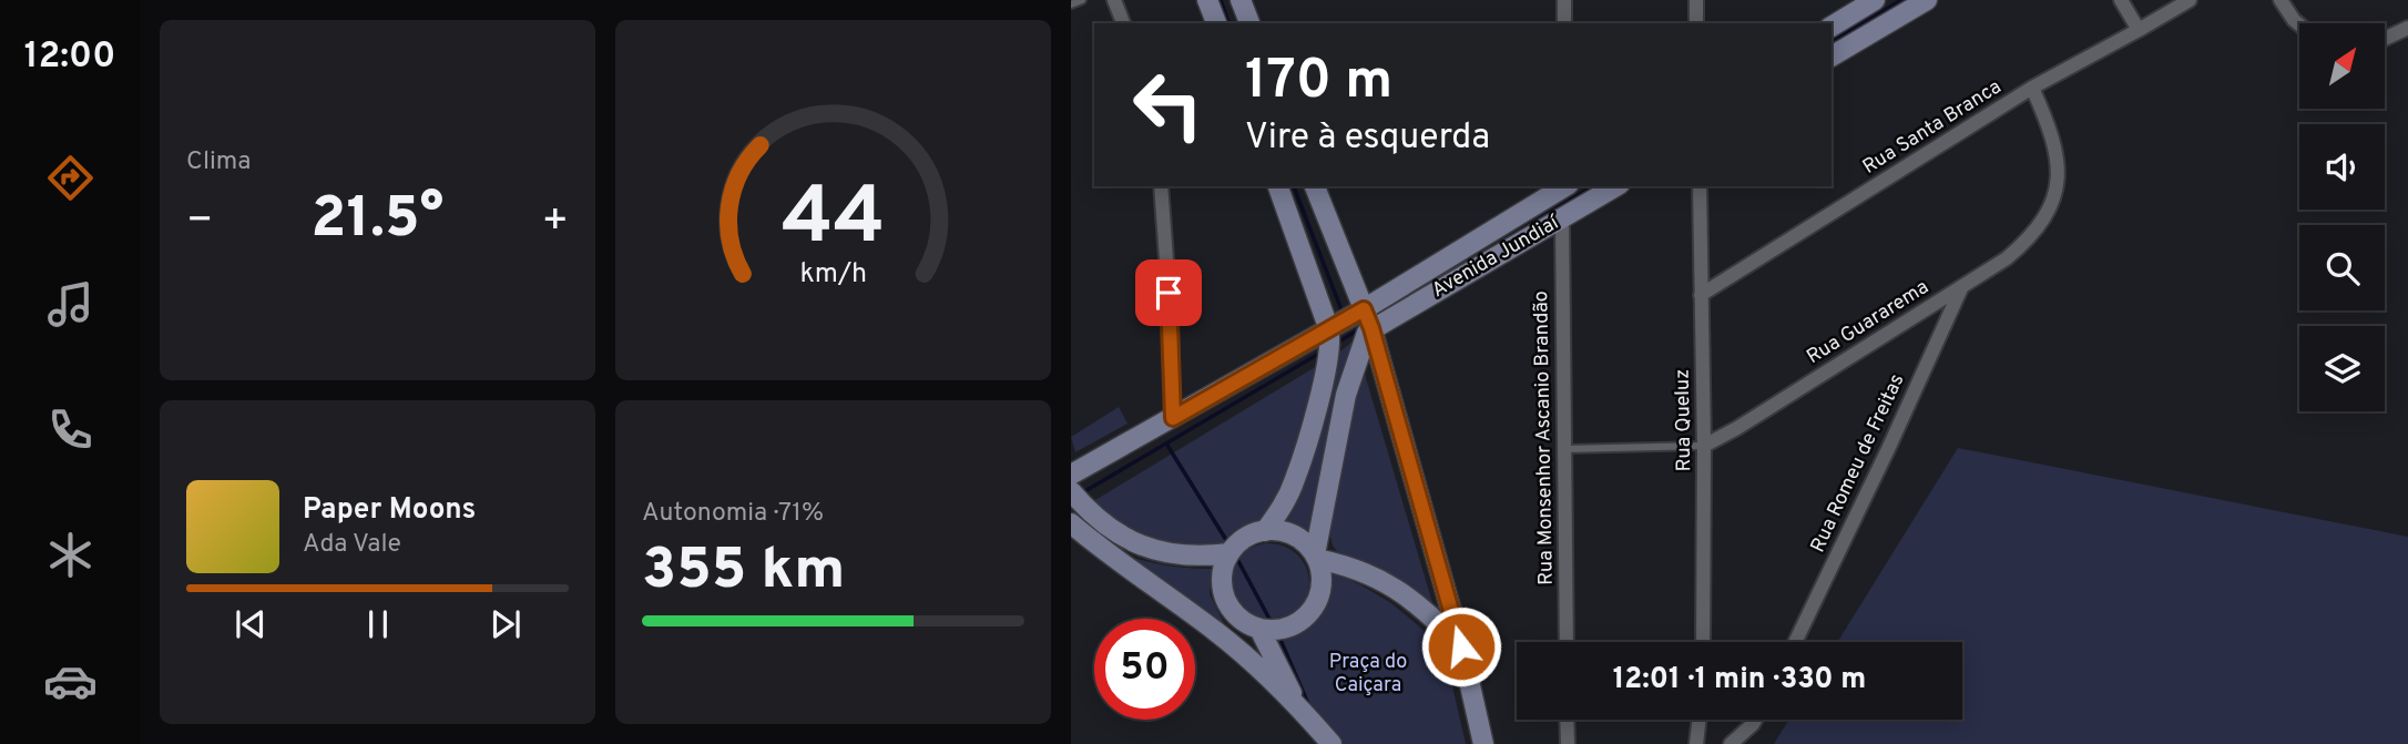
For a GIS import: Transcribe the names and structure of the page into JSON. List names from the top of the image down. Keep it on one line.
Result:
{"streets":{"main road":["Avenida Jundiaí"],"street":["Rua Santa Branca","Rua Guararema","Rua Queluz","Rua Monsenhor Ascanio Brandão","Rua Romeu de Freitas"]},"crossings":[["Rua Santa Branca","Rua Guararema"],["Rua Santa Branca","Rua Queluz"],["Avenida Jundiaí","Rua Monsenhor Ascanio Brandão"],["Rua Guararema","Rua Queluz"],["Rua Guararema","Rua Monsenhor Ascanio Brandão"],["Rua Guararema","Rua Romeu de Freitas"]],"parks":["Praça do Caiçara"],"north":"top right","page":{"tabs":"12:00","tile":["Clima",["Autonomia · 71%","355 km"]],"turn":["170 m","Vire à esquerda"],"heat":["−","21.5°","+"],"song":["Paper Moons","Ada Vale"],"limit":"50","trip":"12:01 · 1 min · 330 m","gauge":["44","km/h"]}}
